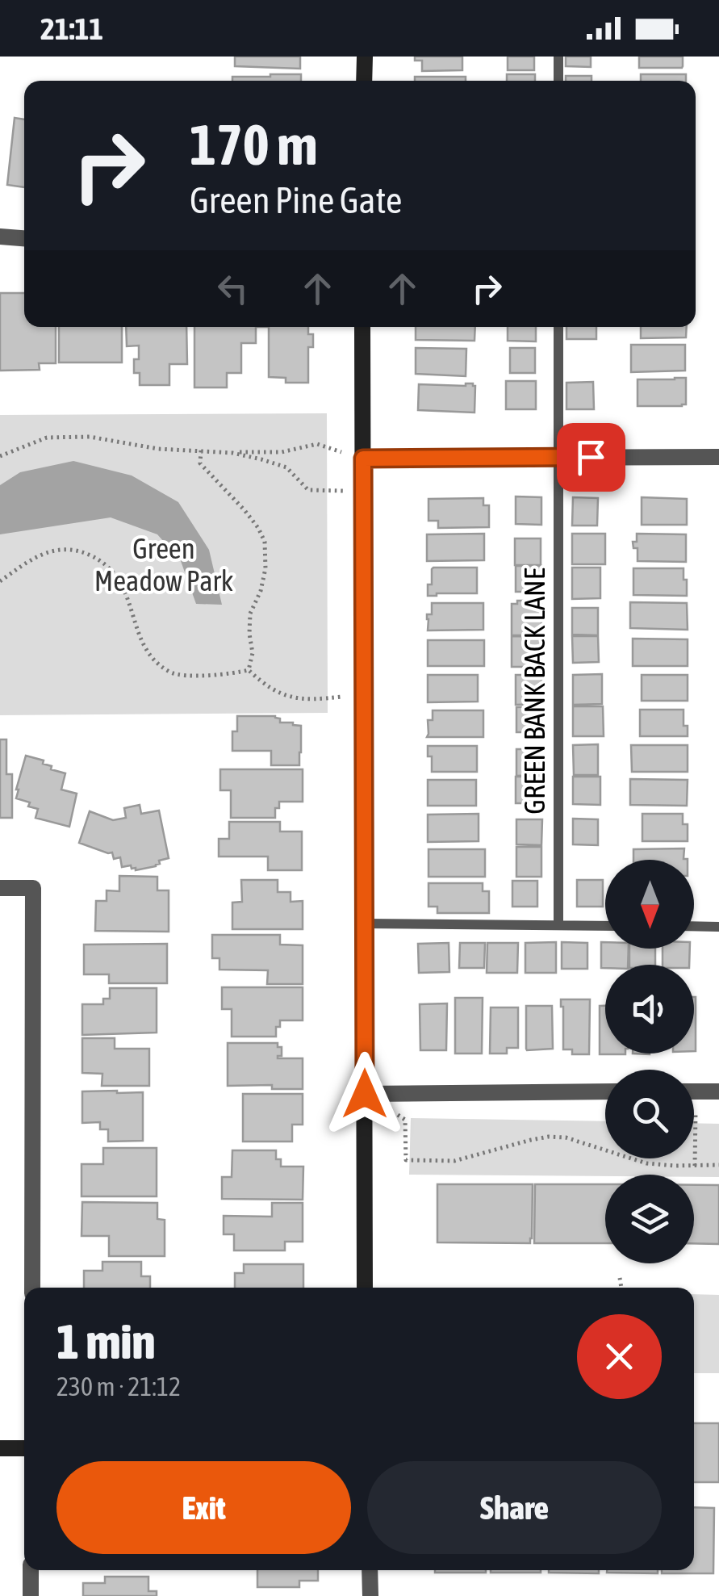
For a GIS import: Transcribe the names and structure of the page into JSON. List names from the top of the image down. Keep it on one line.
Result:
{"streets":{"lane":["GREEN BANK BACK LANE"]},"parks":["Green Meadow Park"],"north":"bottom","page":{"status":"21:11","turn":["170 m","Green Pine Gate"],"heading":["1 min","230 m · 21:12"],"buttons":["Exit","Share"]}}
